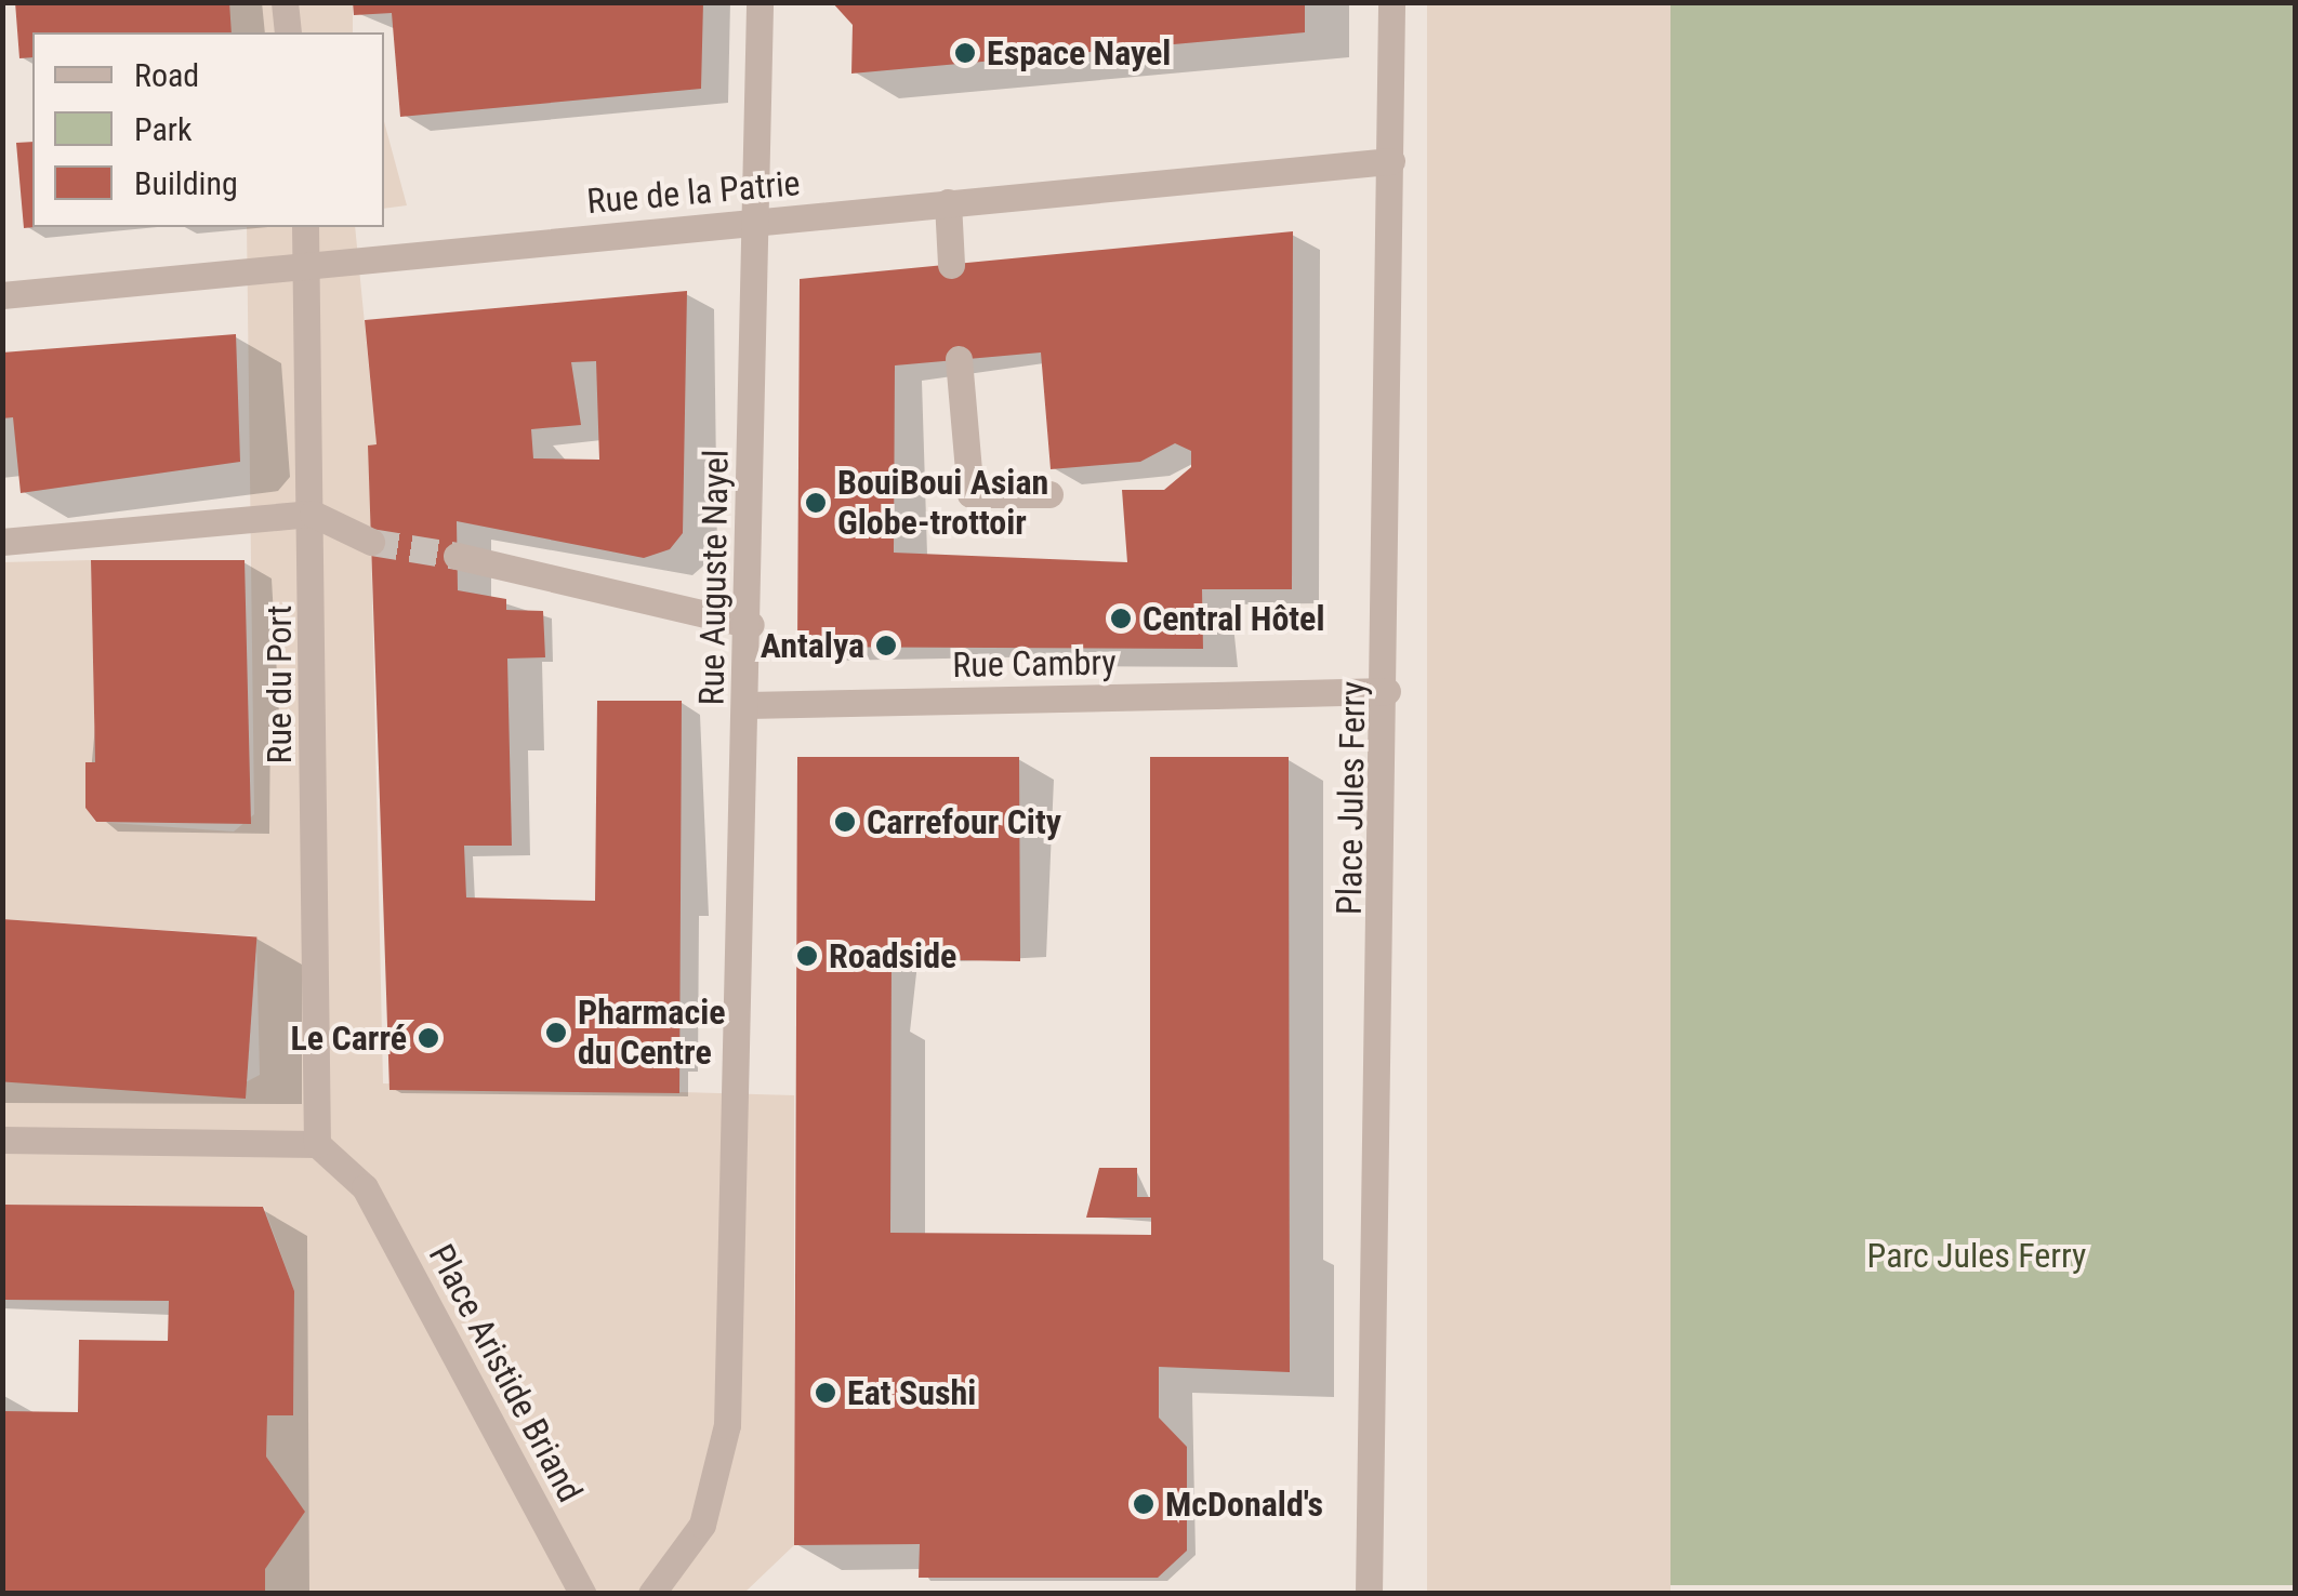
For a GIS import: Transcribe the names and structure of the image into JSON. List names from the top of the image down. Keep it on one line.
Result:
{"streets":{"street":["Rue de la Patrie","Rue Auguste Nayel","Rue Cambry","Rue du Port","Place Jules Ferry","Place Aristide Briand"]},"crossings":[["Rue de la Patrie","Rue Auguste Nayel"],["Rue de la Patrie","Rue du Port"],["Rue de la Patrie","Place Jules Ferry"],["Rue Auguste Nayel","Rue Cambry"],["Rue Cambry","Place Jules Ferry"],["Rue du Port","Place Aristide Briand"]],"parks":["Parc Jules Ferry"],"places":["Espace Nayel","BouiBoui Asian Globe-trottoir","Central Hôtel","Antalya","Carrefour City","Roadside","Pharmacie du Centre","Le Carré","Eat Sushi","McDonald's"],"legend":["Road","Park","Building"]}
